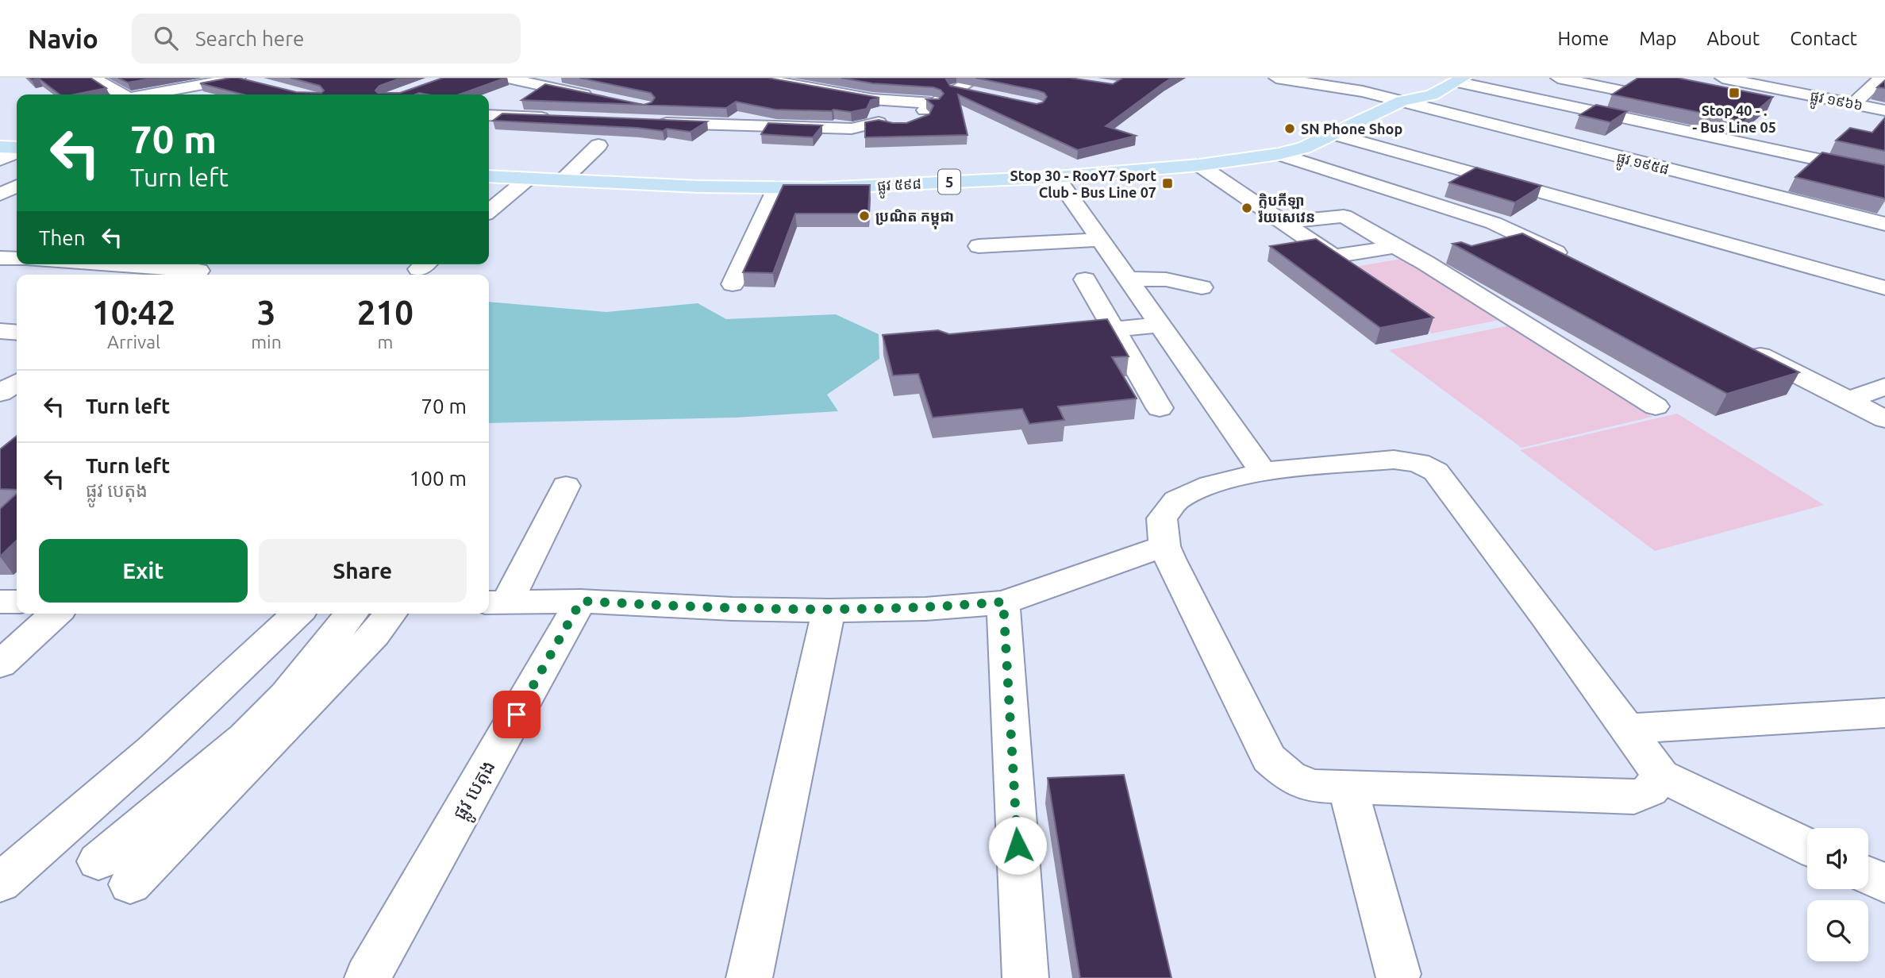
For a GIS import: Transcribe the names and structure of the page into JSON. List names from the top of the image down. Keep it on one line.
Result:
{"streets":{"main road":["5","ផ្លូវ ៥៩៨"],"street":["ផ្លូវ ១៩៦៦","ផ្លូវ ១៩៥៨","ផ្លូវ បេតុង"]},"crossings":[["ផ្លូវ ១៩៥៨","ផ្លូវ ៥៩៨"]],"places":{"transit":["Stop 40 - . - Bus Line 05","Stop 30 - RooY7 Sport Club - Bus Line 07"],"other":["SN Phone Shop","ក្លិបកីឡា រ៉យសេវេន","ប្រណិត កម្ពុជា"]},"page":{"header":"Navio","search":"Search here","nav":["Home","Map","About","Contact"],"turn":["70 m","Turn left"],"then":"Then","eta":["10:42","Arrival","3","min","210","m"],"list":[{"name":"Turn left","value":"70 m"},{"name":"Turn left","note":"ផ្លូវ បេតុង","value":"100 m"}],"buttons":["Exit","Share"]}}
